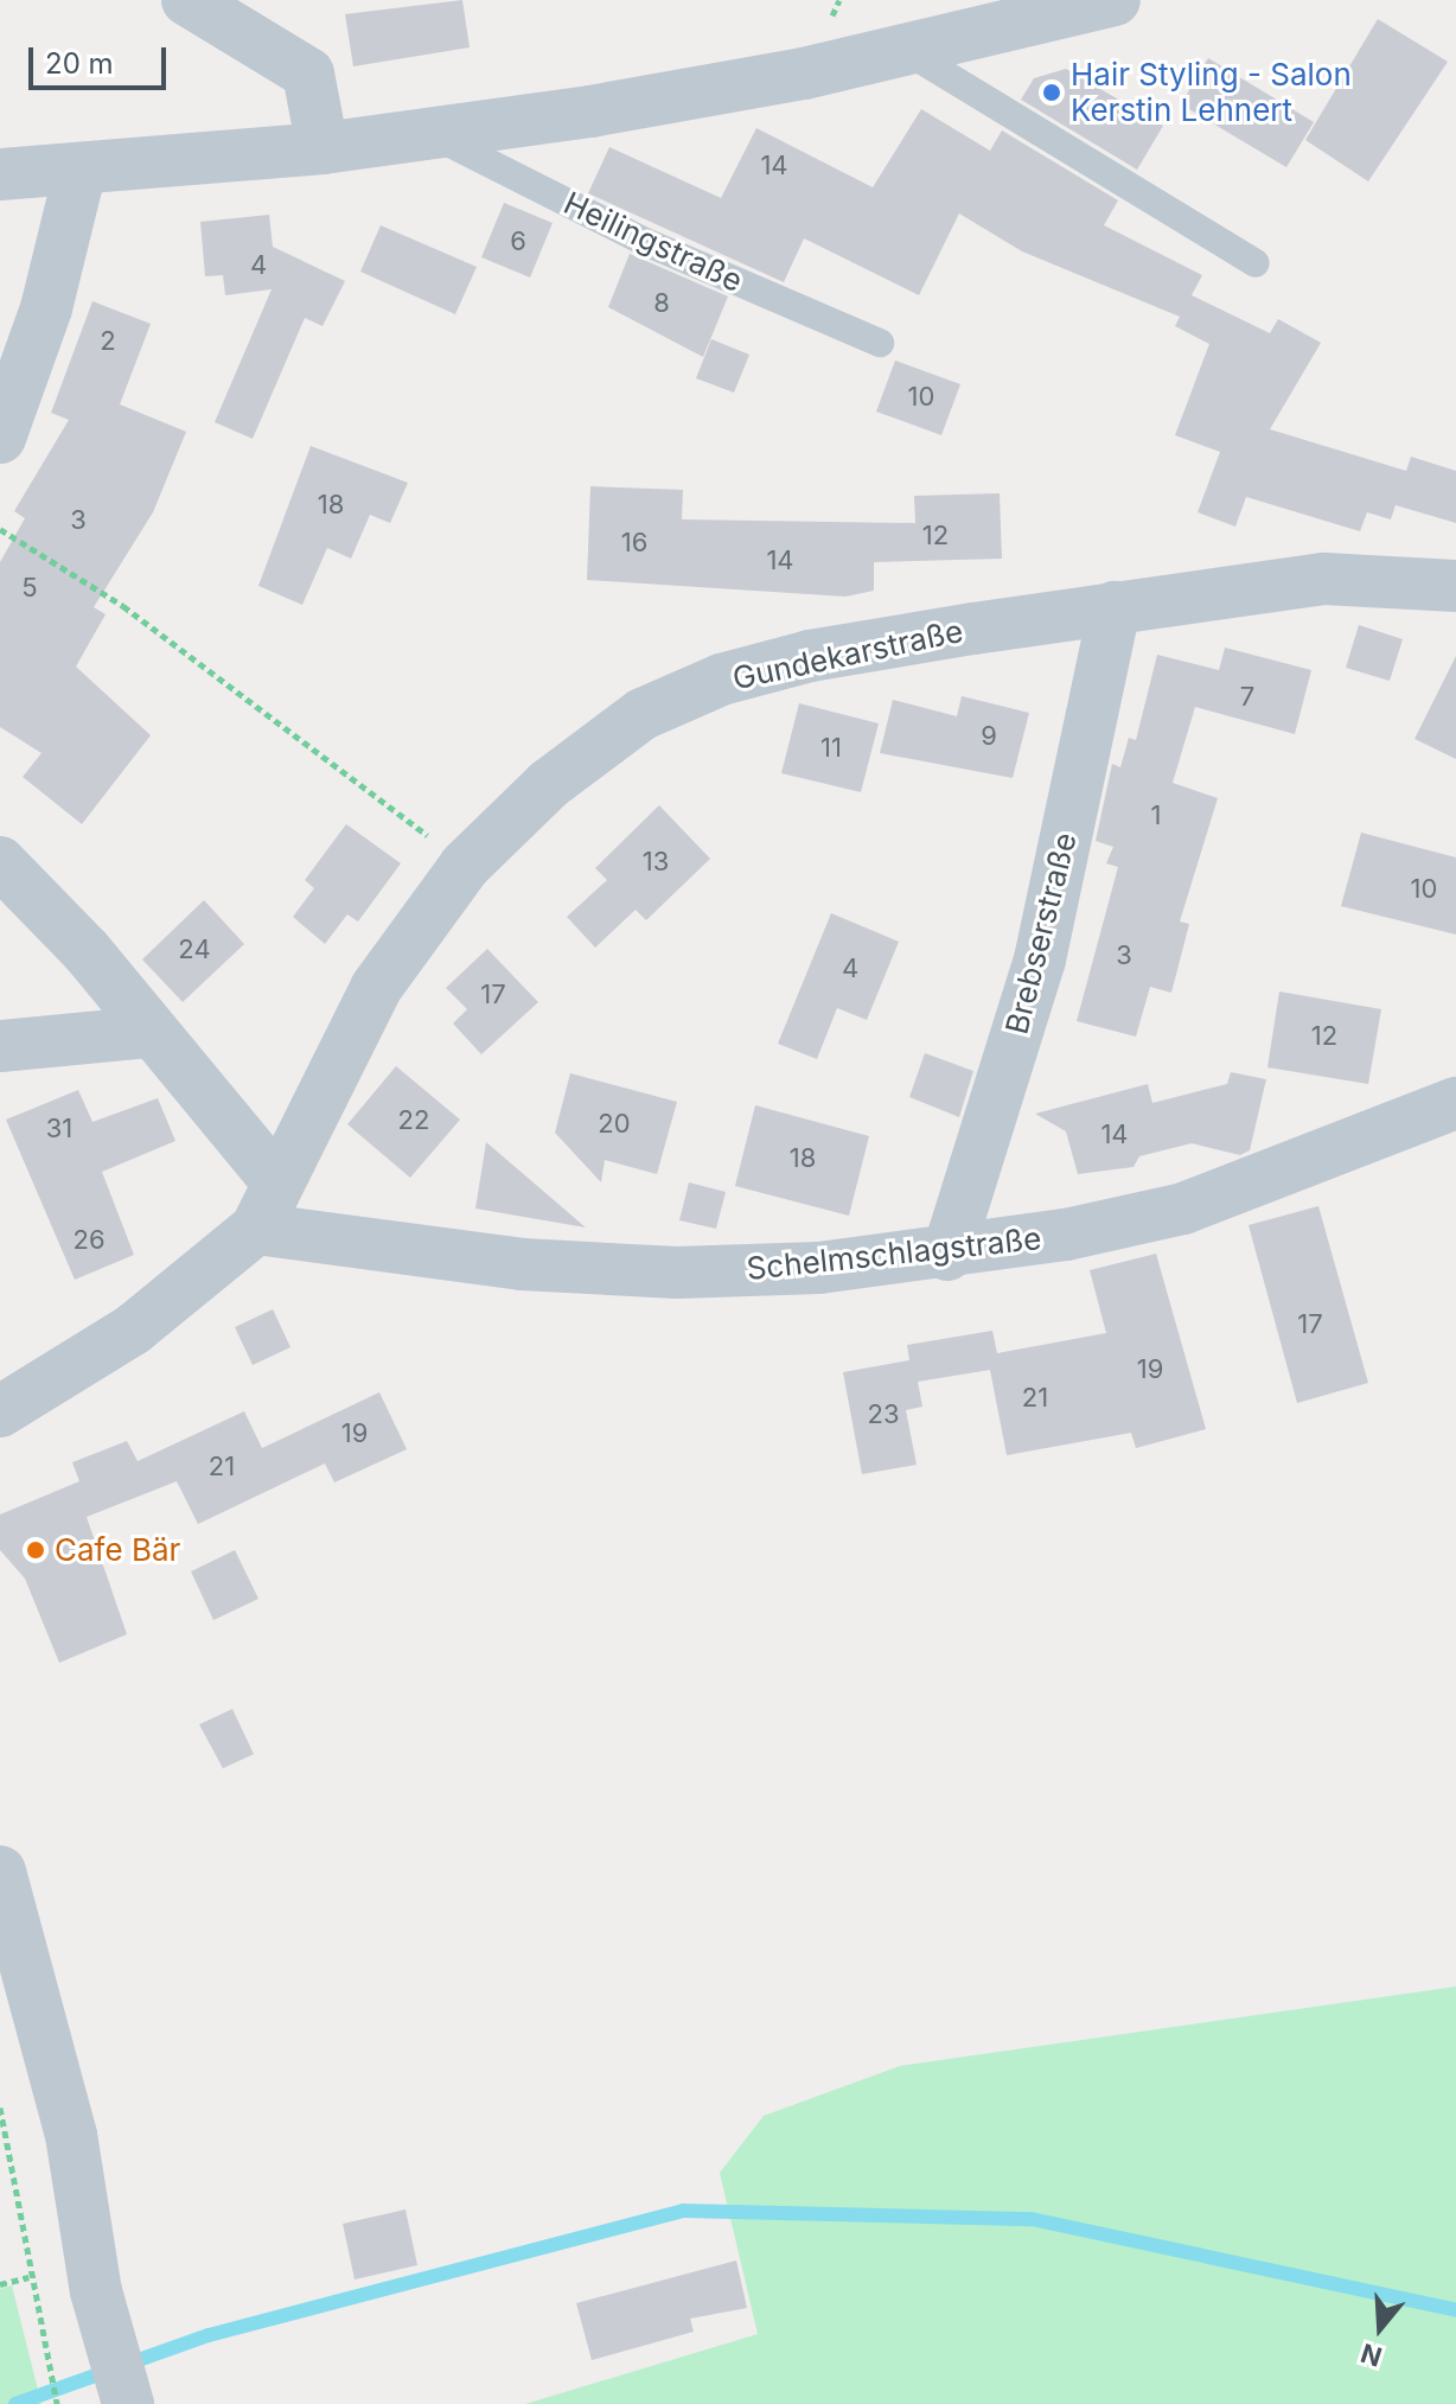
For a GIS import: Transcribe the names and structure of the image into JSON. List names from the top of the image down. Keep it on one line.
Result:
{"streets":{"street":["Gundekarstraße","Brebserstraße","Schelmschlagstraße"],"lane":["Heilingstraße"]},"crossings":[["Gundekarstraße","Brebserstraße"],["Gundekarstraße","Schelmschlagstraße"],["Brebserstraße","Schelmschlagstraße"]],"places":["Hair Styling - Salon Kerstin Lehnert","Cafe Bär"],"house_numbers":["14","6","4","8","2","10","18","3","12","16","14","5","7","9","11","1","13","10","24","3","4","17","12","22","20","31","14","18","26","17","19","21","23","19","21"],"scale_bar":"20 m","north":"bottom"}
